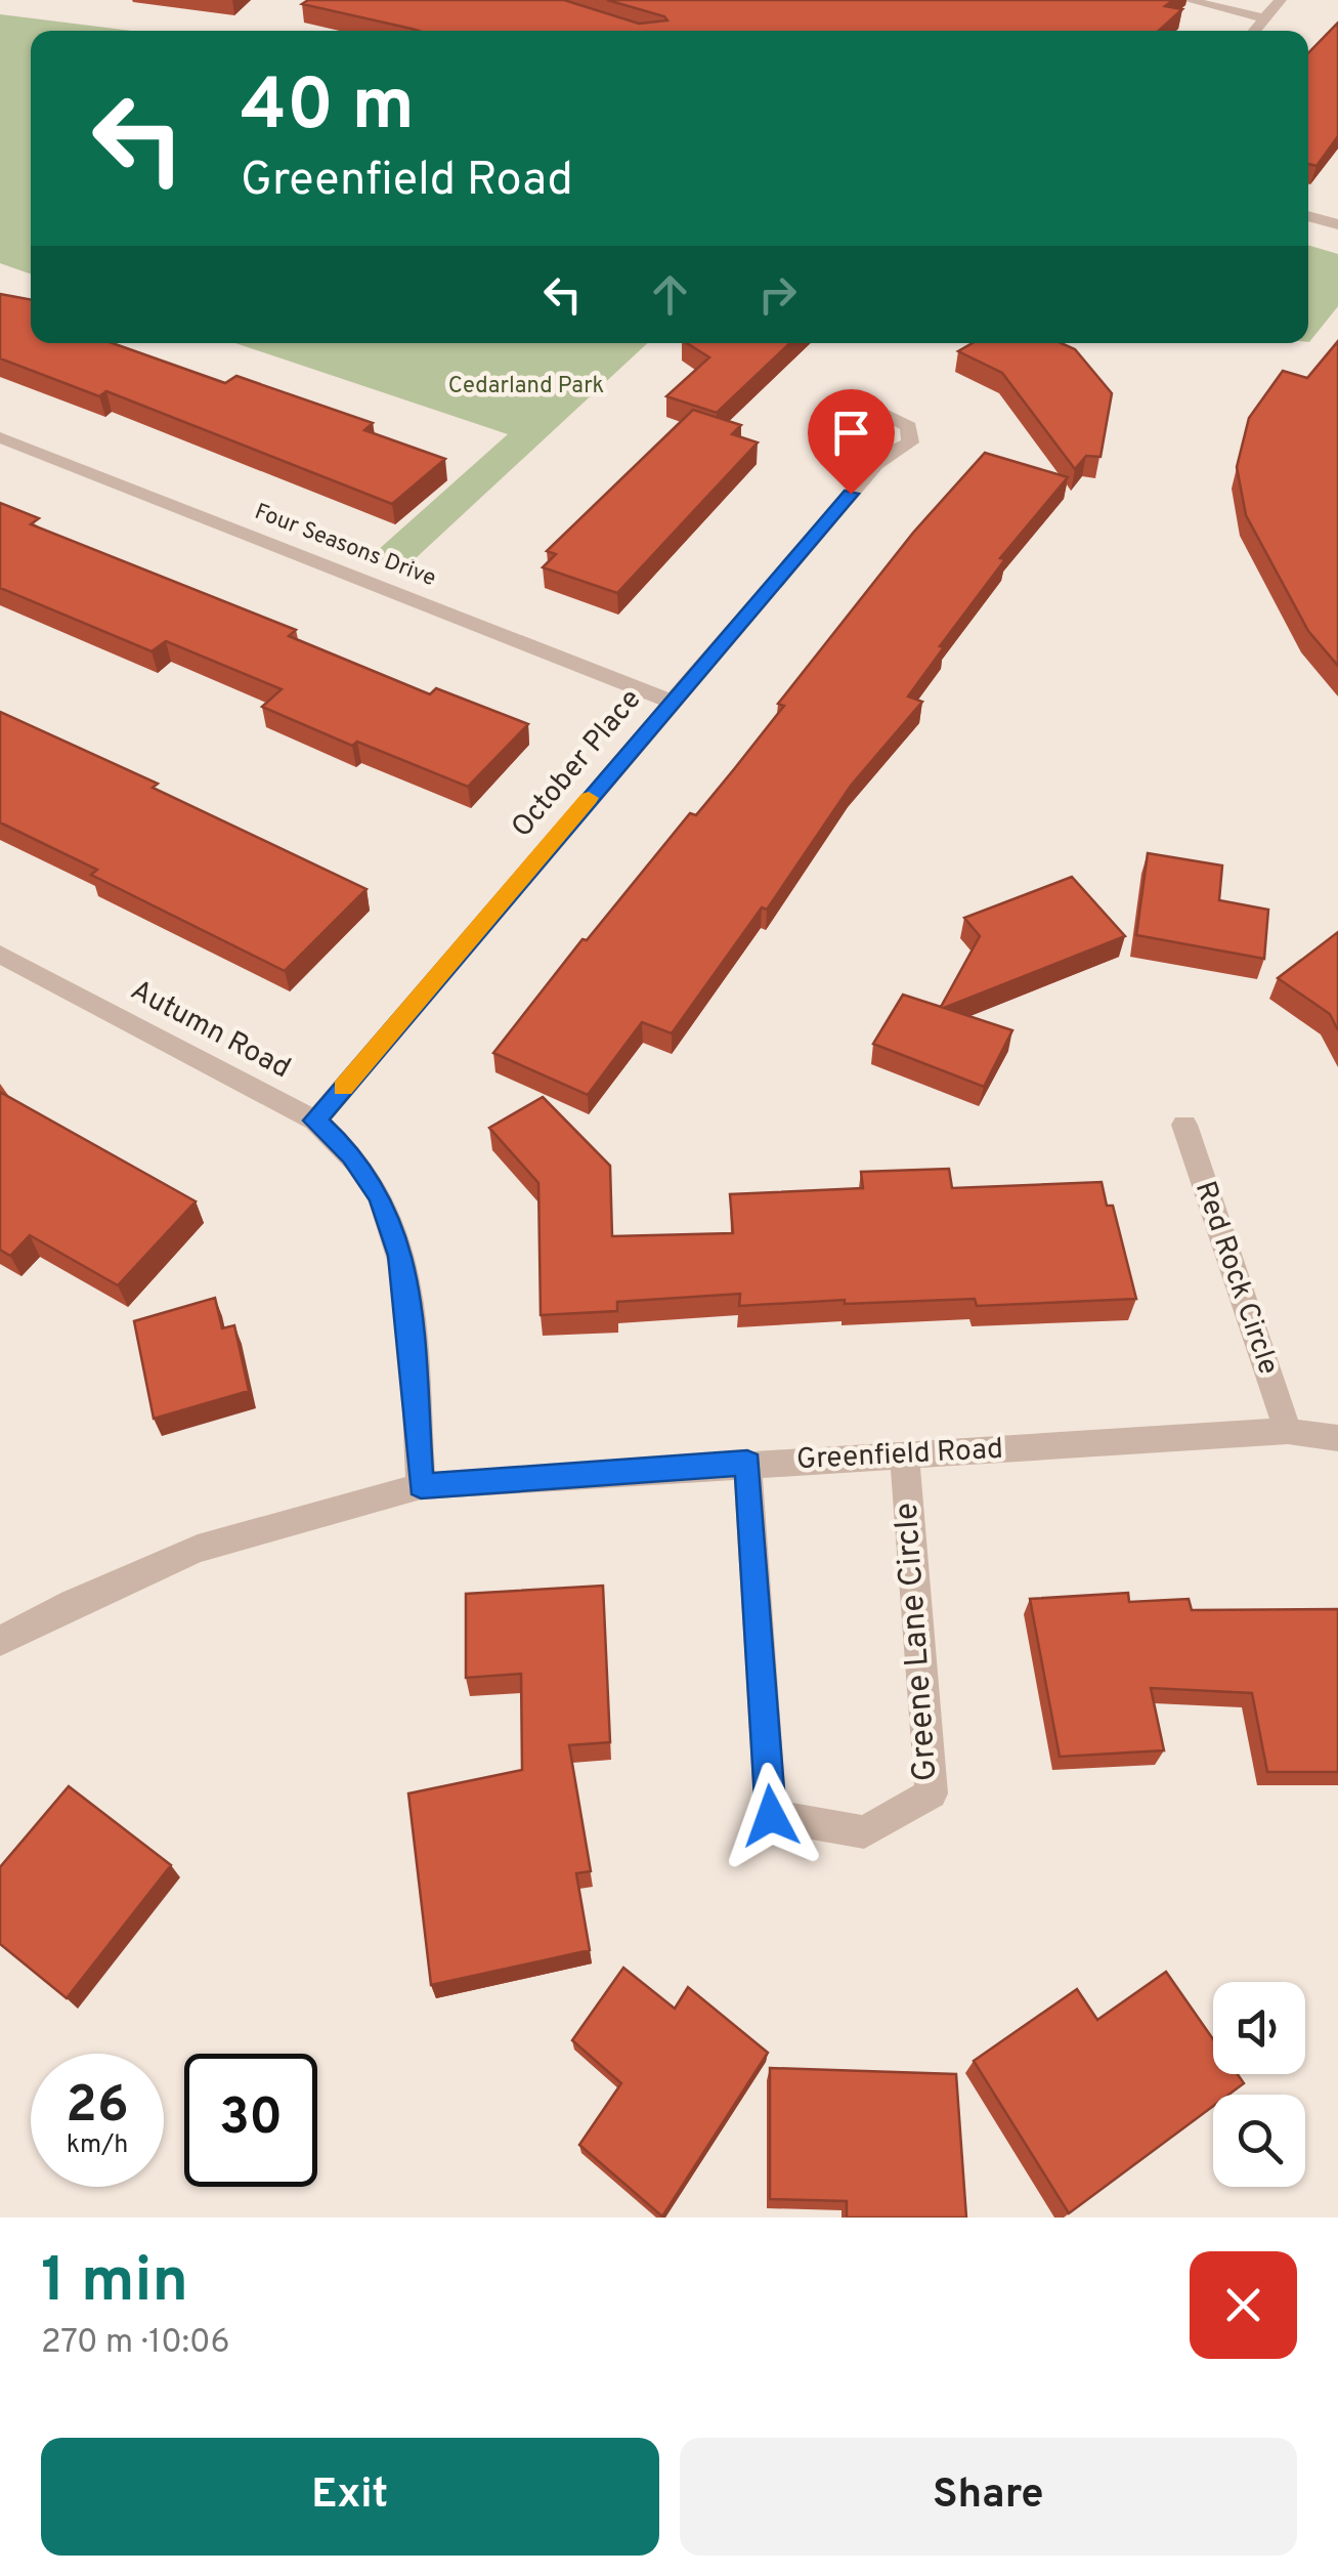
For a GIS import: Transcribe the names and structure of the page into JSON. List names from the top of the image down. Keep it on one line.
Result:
{"streets":{"street":["Four Seasons Drive","October Place","Autumn Road","Red Rock Circle","Greenfield Road","Greene Lane Circle"]},"crossings":[["Four Seasons Drive","October Place"],["October Place","Autumn Road"],["Autumn Road","Greenfield Road"],["Red Rock Circle","Greenfield Road"],["Greenfield Road","Greene Lane Circle"]],"parks":["Cedarland Park"],"page":{"turn":["40 m","Greenfield Road"],"speed":"26 km/h","limit":"30","heading":["1 min","270 m · 10:06"],"buttons":["Exit","Share"]}}
